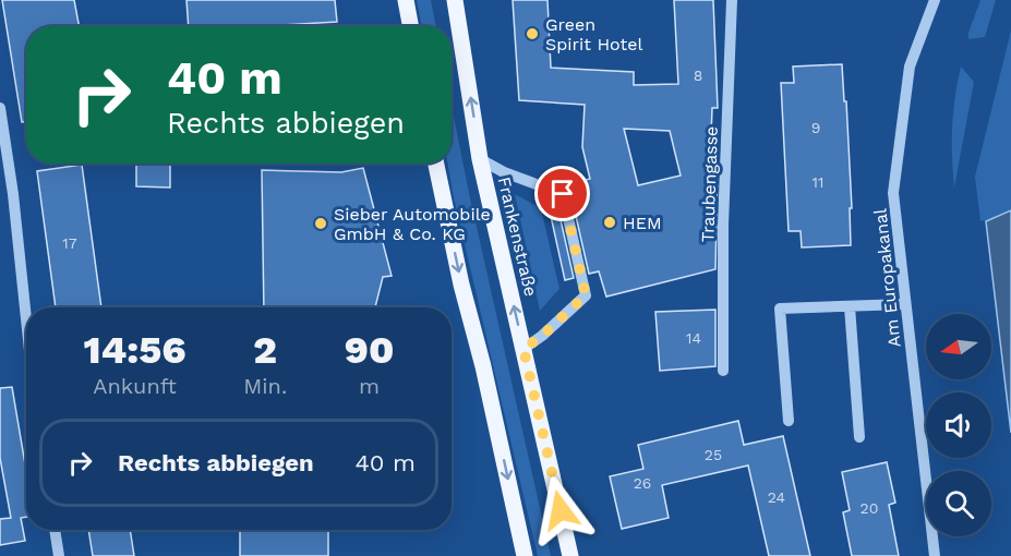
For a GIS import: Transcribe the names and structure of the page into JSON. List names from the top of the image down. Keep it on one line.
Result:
{"streets":{"main road":["Frankenstraße"],"street":["Traubengasse","Am Europakanal"]},"places":["Green Spirit Hotel","HEM","Sieber Automobile GmbH & Co. KG"],"house_numbers":["8","9","11","17","14","25","26","24","20"],"north":"left","page":{"turn":["40 m","Rechts abbiegen"],"eta":["14:56","Ankunft","2","Min.","90","m"],"list":[{"name":"Rechts abbiegen","value":"40 m"}]}}
